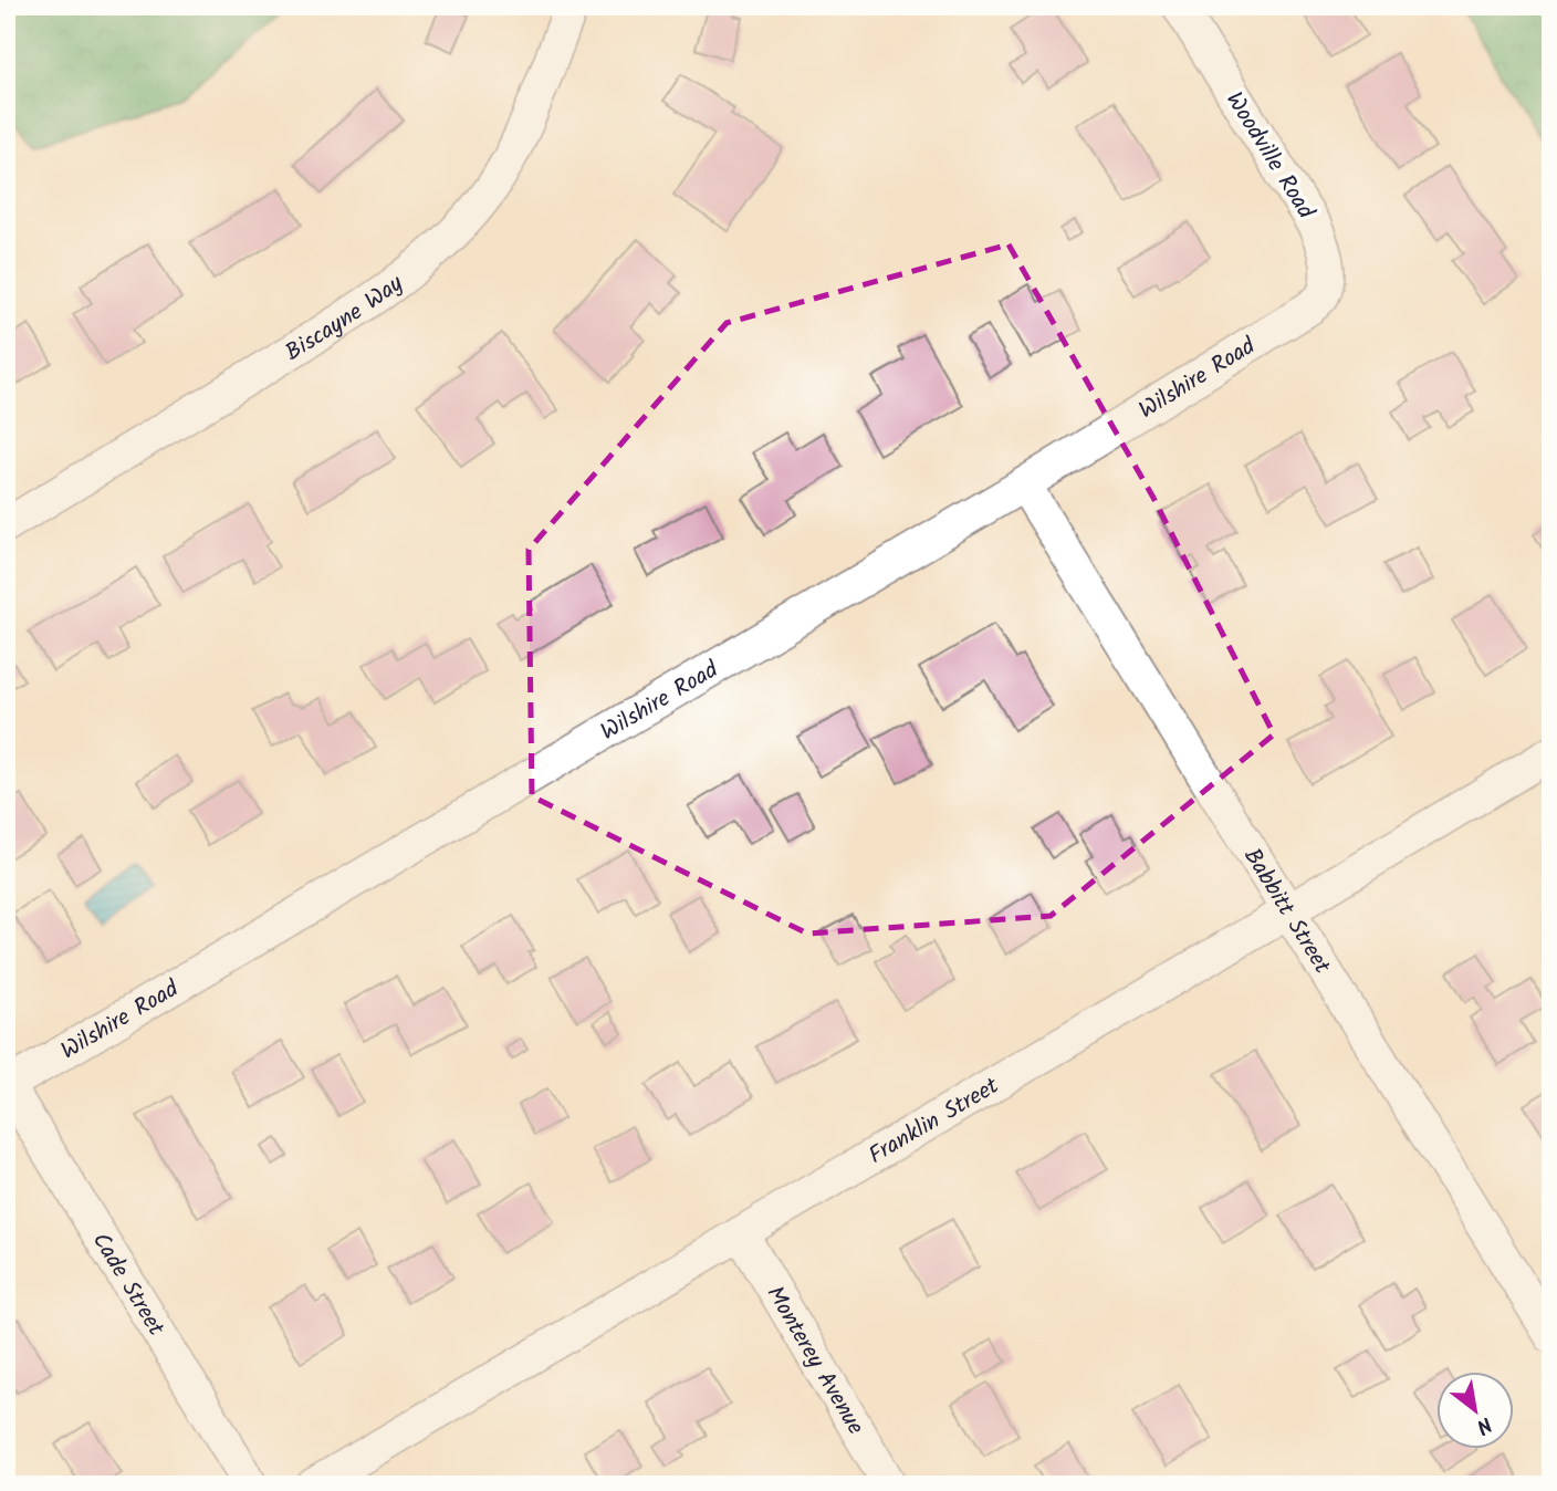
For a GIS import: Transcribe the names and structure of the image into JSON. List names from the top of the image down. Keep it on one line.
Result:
{"streets":{"street":["Woodville Road","Biscayne Way","Wilshire Road","Babbitt Street","Franklin Street","Cade Street","Monterey Avenue"]},"crossings":[["Woodville Road","Wilshire Road"],["Wilshire Road","Babbitt Street"],["Wilshire Road","Cade Street"],["Babbitt Street","Franklin Street"],["Franklin Street","Monterey Avenue"]],"north":"bottom right"}
